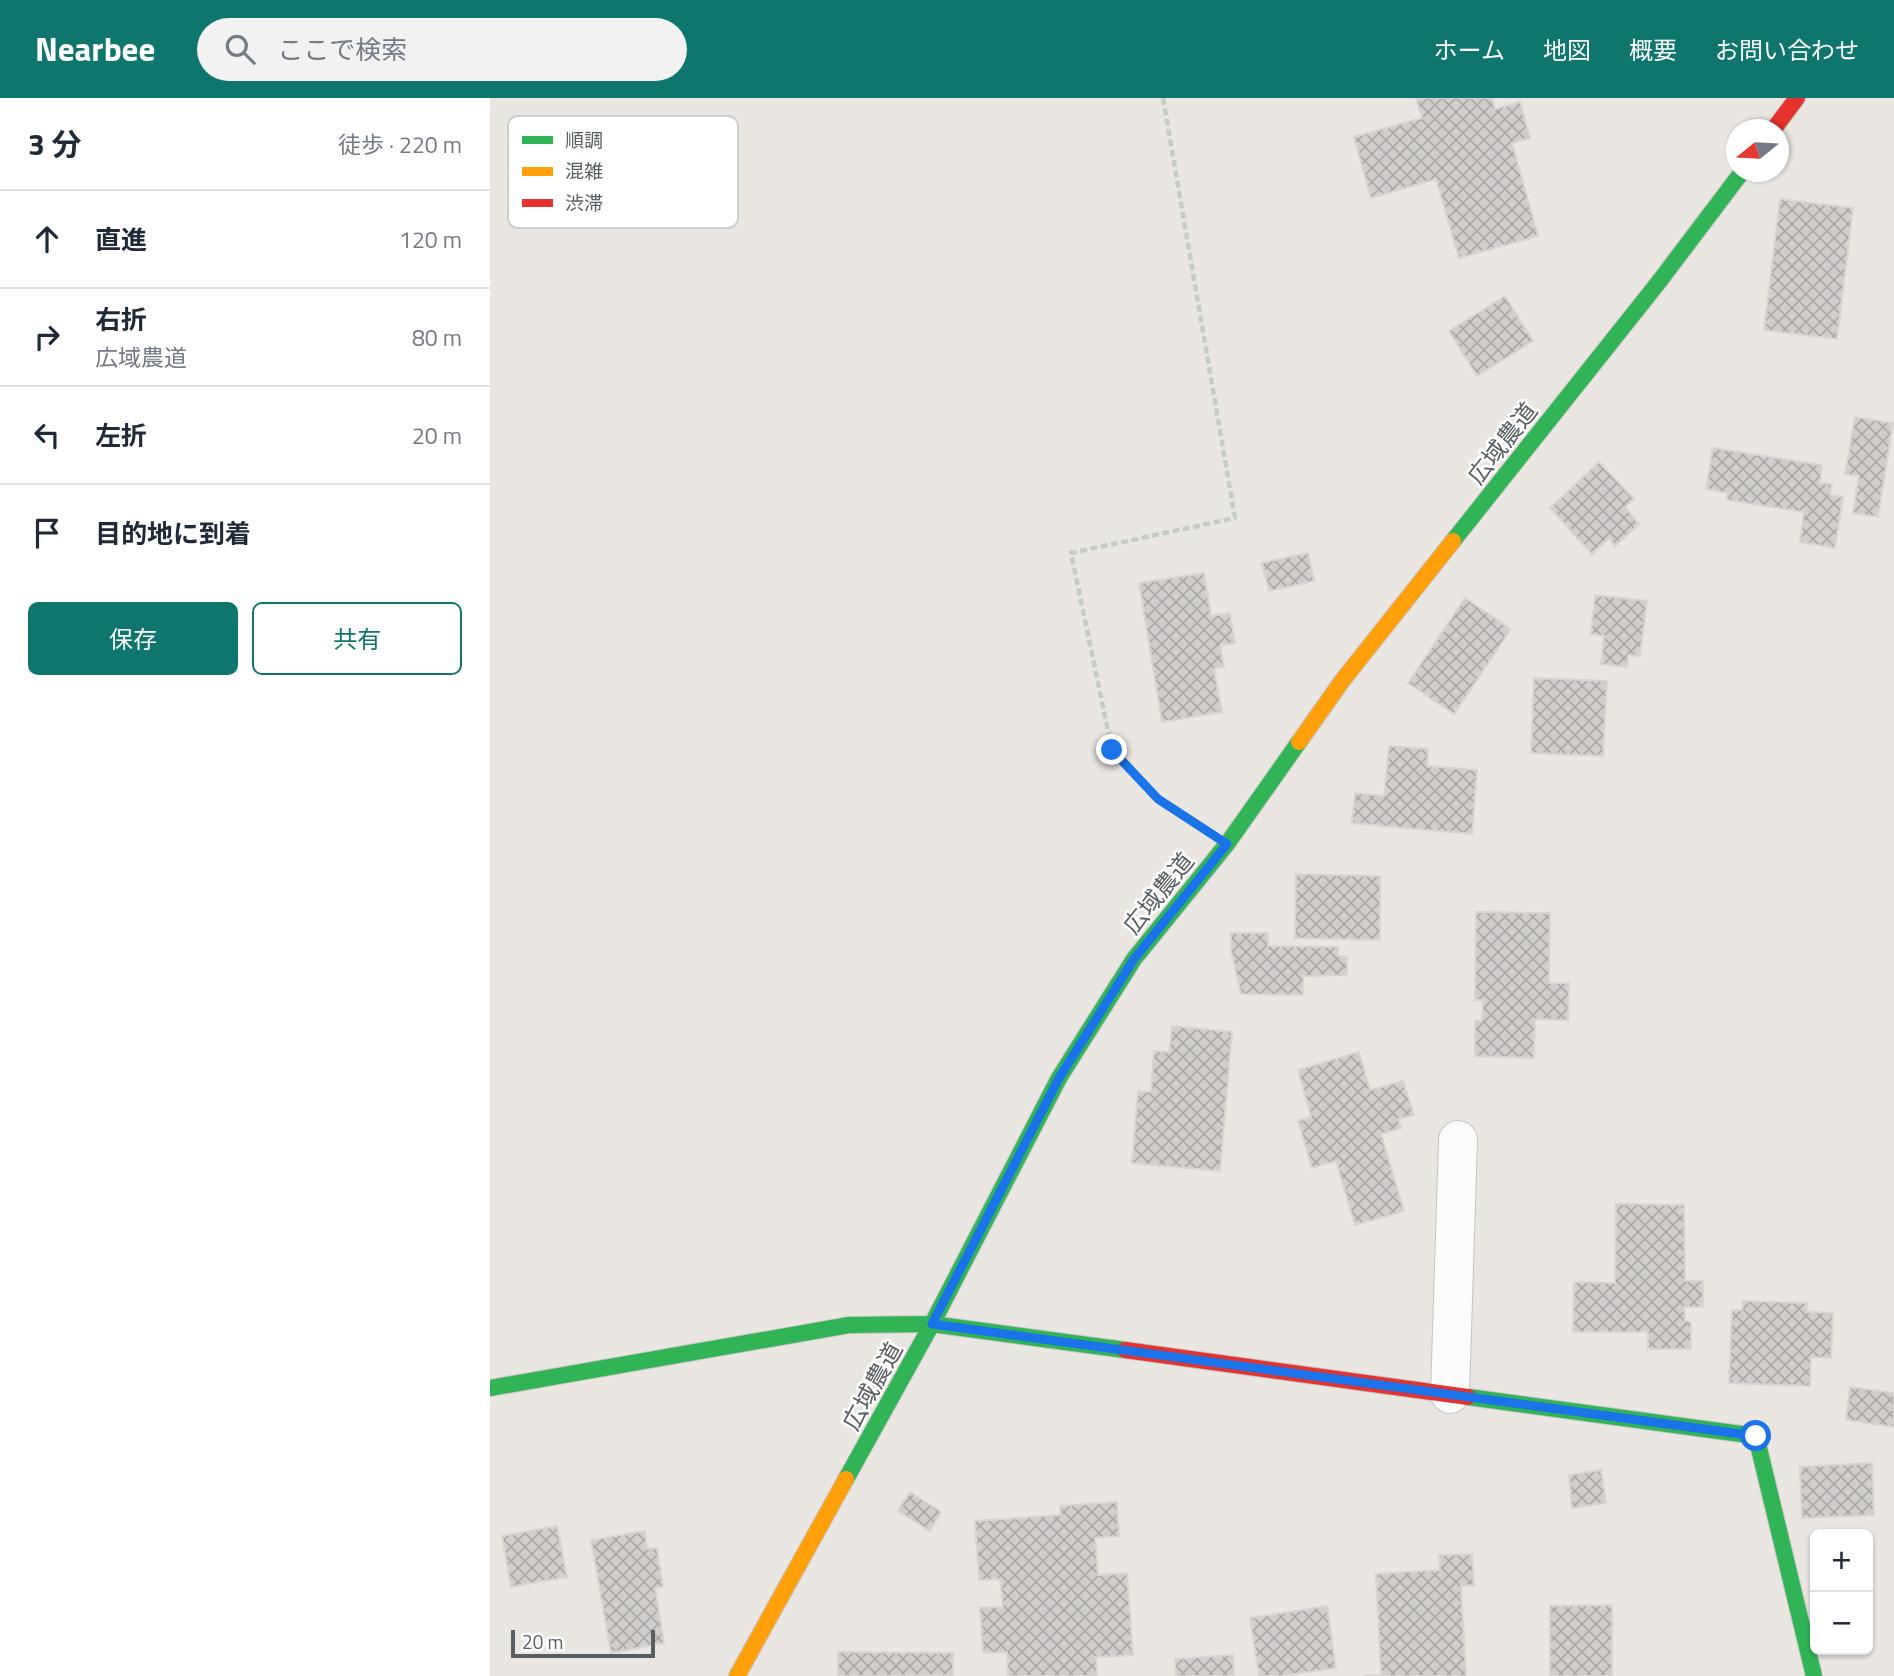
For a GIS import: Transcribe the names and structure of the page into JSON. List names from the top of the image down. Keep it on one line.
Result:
{"streets":{"street":["広域農道"]},"legend":["順調","混雑","渋滞"],"scale_bar":"20 m","north":"left","page":{"header":"Nearbee","search":"ここで検索","nav":["ホーム","地図","概要","お問い合わせ"],"heading":["3 分","徒歩 · 220 m"],"list":[["直進","120 m"],["右折","広域農道","80 m"],["左折","20 m"],"目的地に到着"],"buttons":["保存","共有"],"map_buttons":["+","−"],"scale":"20 m"}}
